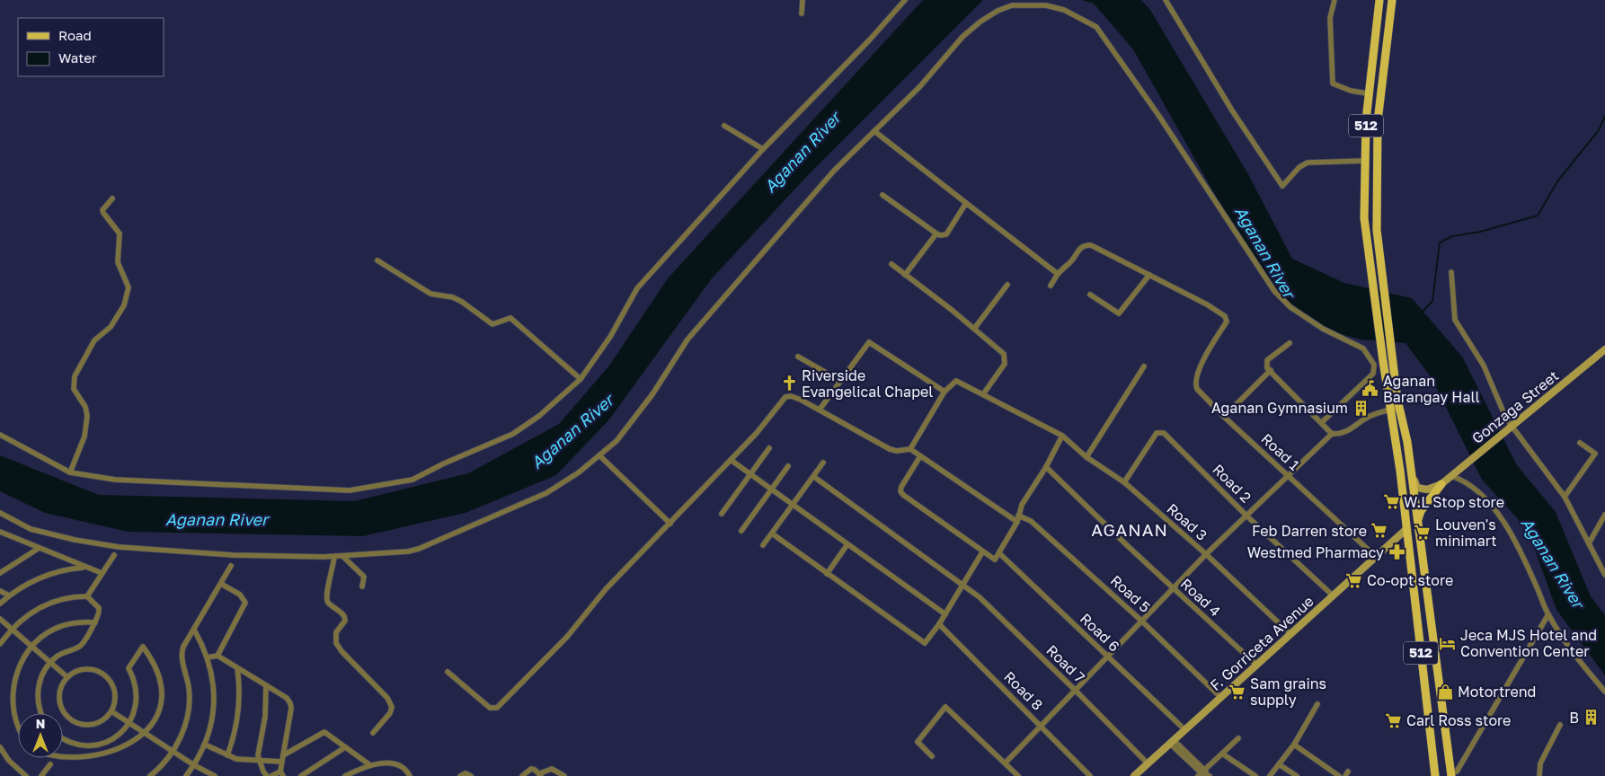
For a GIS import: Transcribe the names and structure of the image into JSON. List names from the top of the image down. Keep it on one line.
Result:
{"streets":{"main road":["512","Gonzaga Street","F. Gorriceta Avenue"],"street":["Road 1","Road 2","Road 3","Road 5","Road 4","Road 6","Road 7","Road 8"]},"crossings":[["512","F. Gorriceta Avenue"],["Road 1","F. Gorriceta Avenue"],["Road 2","Road 3"],["Road 2","F. Gorriceta Avenue"],["Road 3","F. Gorriceta Avenue"],["Road 5","F. Gorriceta Avenue"],["Road 4","F. Gorriceta Avenue"],["Road 6","F. Gorriceta Avenue"],["F. Gorriceta Avenue","Road 7"]],"districts":["AGANAN"],"water":["Aganan River"],"places":{"church":["Riverside Evangelical Chapel"],"public building":["Aganan Barangay Hall"],"building":["Aganan Gymnasium","B"],"supermarket":["W.L Stop store","Feb Darren store","Louven's minimart","Co-opt store","Sam grains supply","Carl Ross store"],"pharmacy":["Westmed Pharmacy"],"hotel":["Jeca MJS Hotel and Convention Center"],"shop":["Motortrend"]},"legend":["Road","Water"],"north":"top"}
